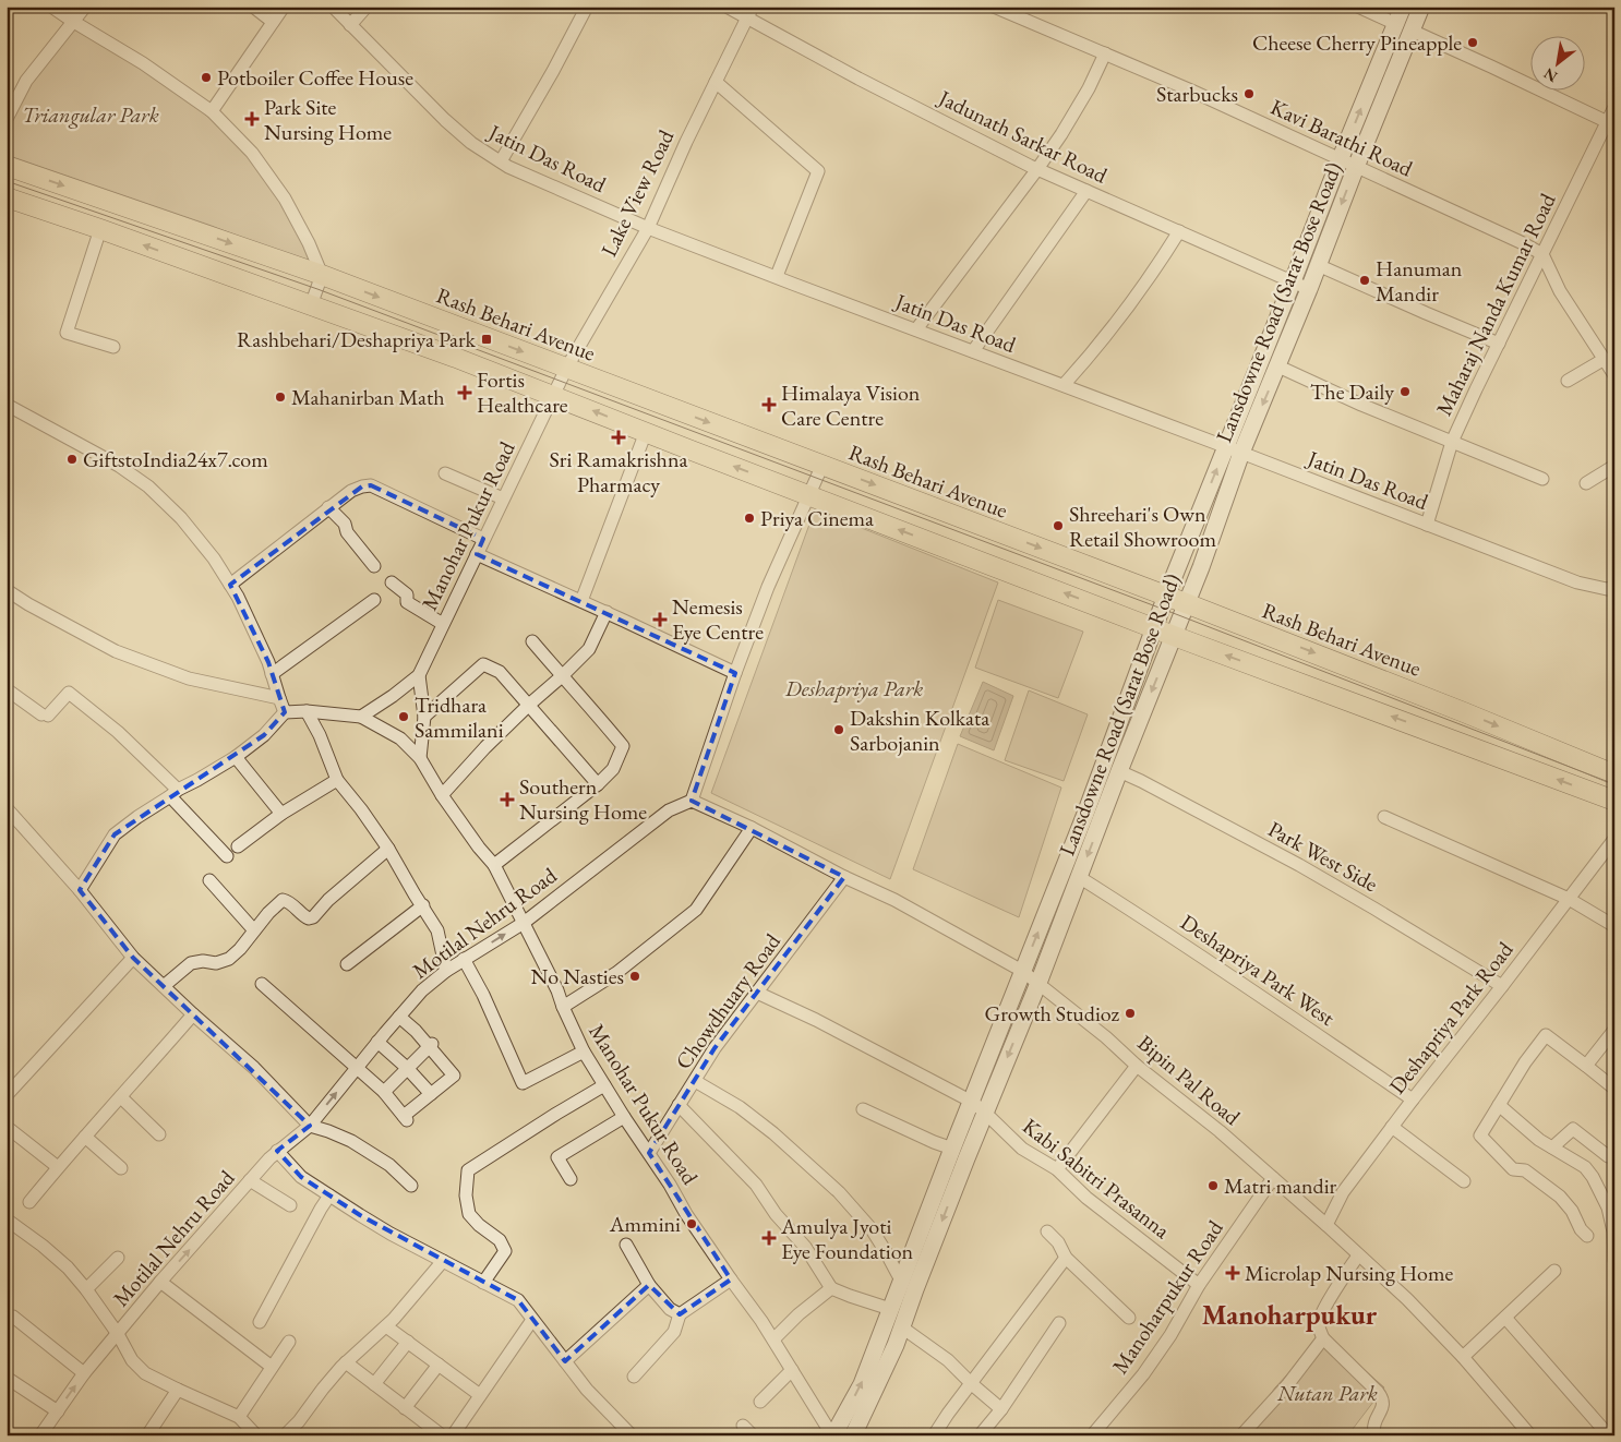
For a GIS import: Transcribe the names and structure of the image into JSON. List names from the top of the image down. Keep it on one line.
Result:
{"streets":{"main road":["Lansdowne Road (Sarat Bose Road)","Rash Behari Avenue"],"street":["Jadunath Sarkar Road","Kavi Barathi Road","Jatin Das Road","Lake View Road","Maharaj Nanda Kumar Road","Manohar Pukur Road","Park West Side","Motilal Nehru Road","Deshapriya Park West","Chowdhuary Road","Deshapriya Park Road","Bipin Pal Road","Kabi Sabitri Prasanna","Manoharpukur Road"]},"crossings":[["Jadunath Sarkar Road","Lake View Road"],["Jadunath Sarkar Road","Lansdowne Road (Sarat Bose Road)"],["Kavi Barathi Road","Lansdowne Road (Sarat Bose Road)"],["Kavi Barathi Road","Maharaj Nanda Kumar Road"],["Jatin Das Road","Lake View Road"],["Jatin Das Road","Lansdowne Road (Sarat Bose Road)"],["Jatin Das Road","Maharaj Nanda Kumar Road"],["Lake View Road","Rash Behari Avenue"],["Lake View Road","Manohar Pukur Road"],["Lansdowne Road (Sarat Bose Road)","Rash Behari Avenue"],["Lansdowne Road (Sarat Bose Road)","Manohar Pukur Road"],["Lansdowne Road (Sarat Bose Road)","Park West Side"],["Lansdowne Road (Sarat Bose Road)","Deshapriya Park West"],["Lansdowne Road (Sarat Bose Road)","Bipin Pal Road"],["Lansdowne Road (Sarat Bose Road)","Kabi Sabitri Prasanna"],["Manohar Pukur Road","Motilal Nehru Road"],["Manohar Pukur Road","Chowdhuary Road"],["Park West Side","Deshapriya Park Road"],["Deshapriya Park West","Deshapriya Park Road"],["Chowdhuary Road","Kabi Sabitri Prasanna"],["Deshapriya Park Road","Bipin Pal Road"],["Bipin Pal Road","Manoharpukur Road"],["Kabi Sabitri Prasanna","Manoharpukur Road"]],"districts":["Manoharpukur"],"parks":["Triangular Park","Deshapriya Park","Nutan Park"],"places":{"other":["Cheese Cherry Pineapple","Potboiler Coffee House","Starbucks","Hanuman Mandir","The Daily","Mahanirban Math","GiftstoIndia24x7.com","Priya Cinema","Shreehari's Own Retail Showroom","Tridhara Sammilani","Dakshin Kolkata Sarbojanin","No Nasties","Growth Studioz","Matri mandir","Ammini"],"health":["Park Site Nursing Home","Fortis Healthcare","Himalaya Vision Care Centre","Sri Ramakrishna Pharmacy","Nemesis Eye Centre","Southern Nursing Home","Amulya Jyoti Eye Foundation","Microlap Nursing Home"],"transit":["Rashbehari/Deshapriya Park"]},"north":"bottom left"}
